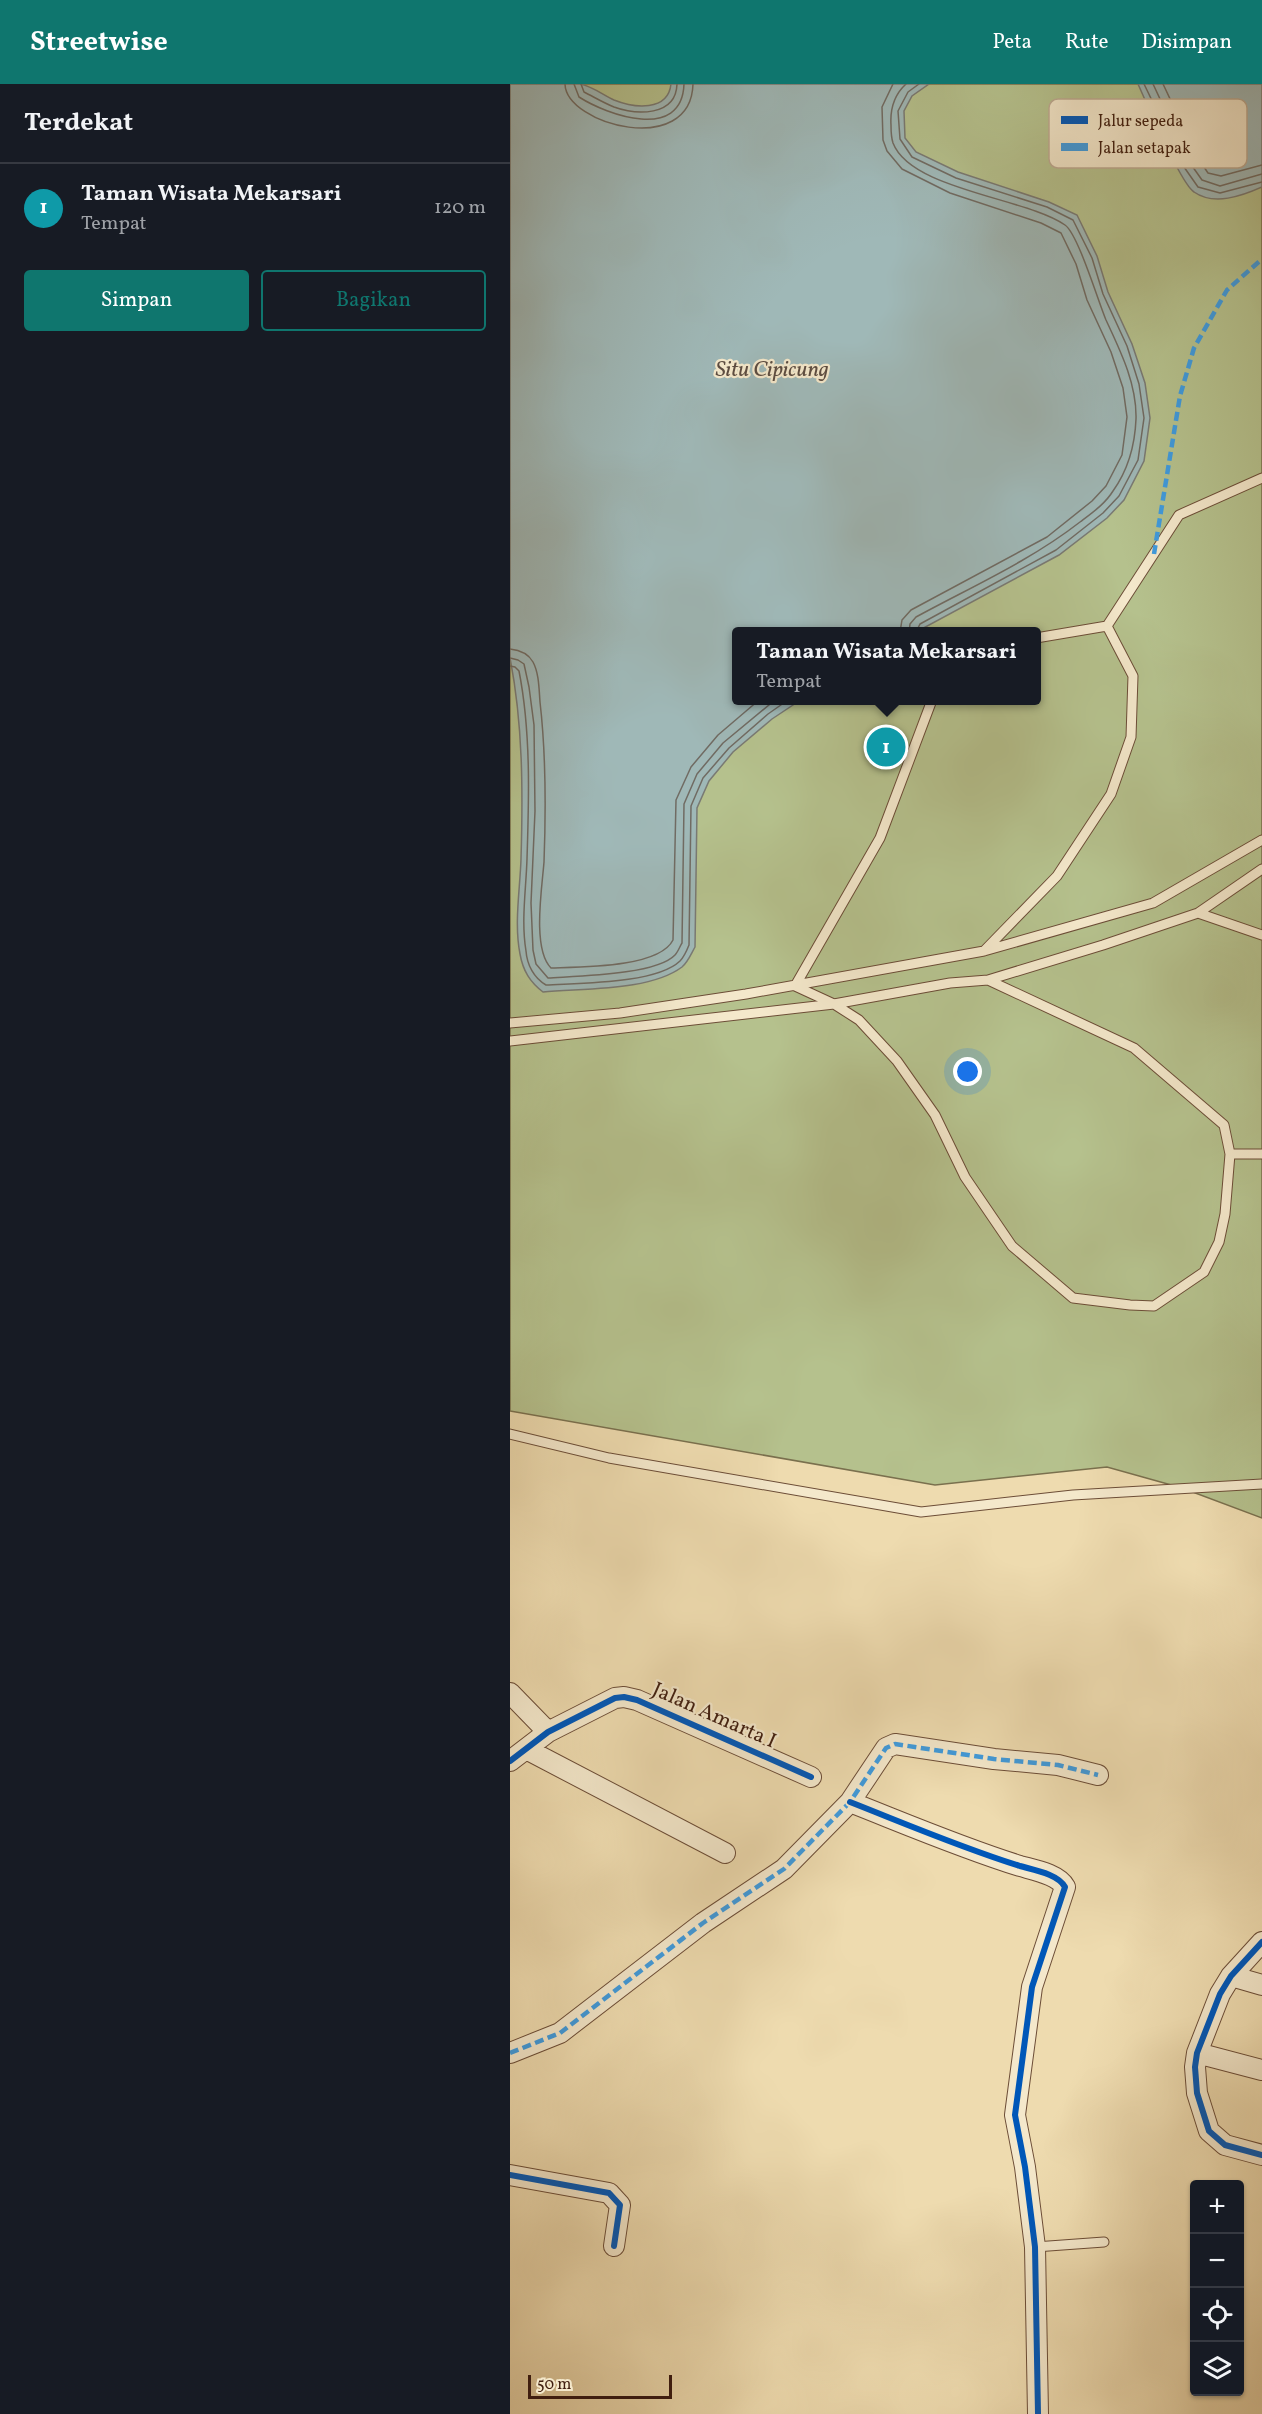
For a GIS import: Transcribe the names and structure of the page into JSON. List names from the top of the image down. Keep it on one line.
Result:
{"streets":{"street":["Jalan Amarta I"]},"water":["Situ Cipicung"],"legend":["Jalur sepeda","Jalan setapak"],"scale_bar":"50 m","page":{"header":"Streetwise","nav":["Peta","Rute","Disimpan"],"heading":"Terdekat","list":[{"mark":"1","name":"Taman Wisata Mekarsari","note":"Tempat","value":"120 m"}],"buttons":["Simpan","Bagikan"],"popup":["Taman Wisata Mekarsari","Tempat"],"pins":"1","map_buttons":["+","−"],"scale":"50 m"}}
